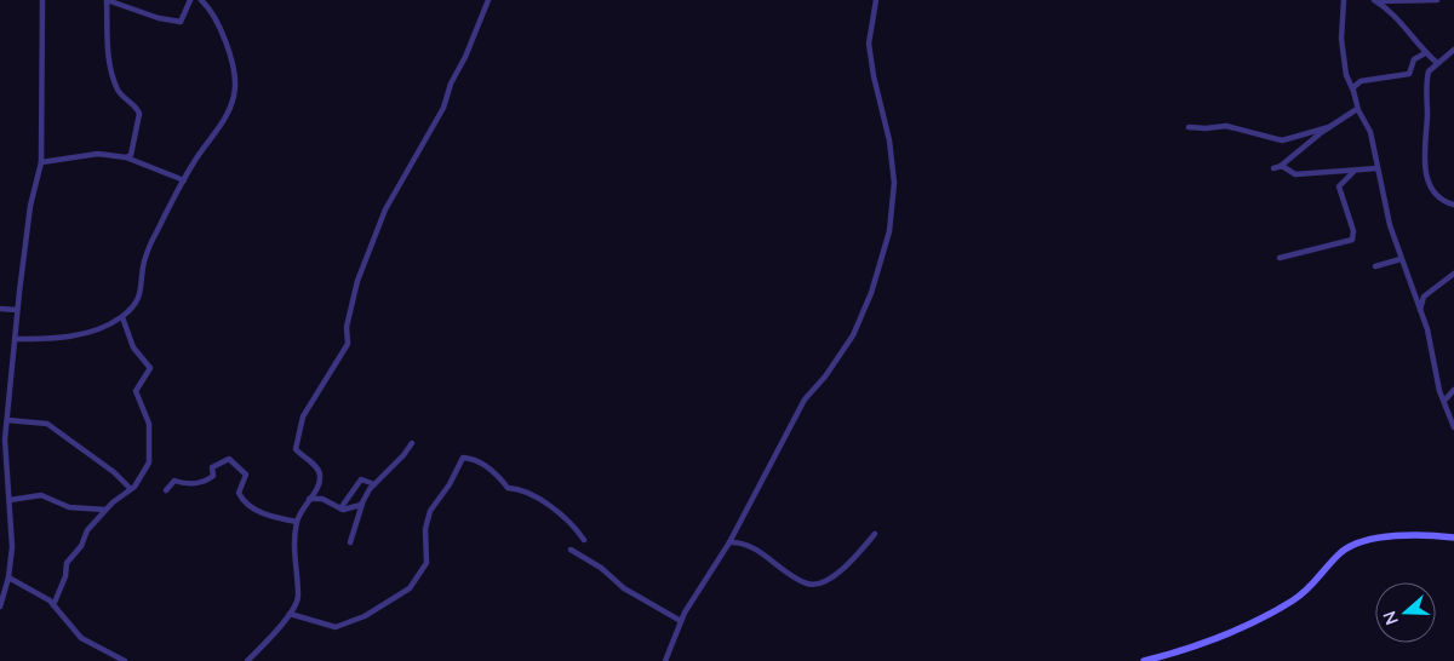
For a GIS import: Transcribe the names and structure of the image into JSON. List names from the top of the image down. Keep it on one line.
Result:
{"north":"left"}
